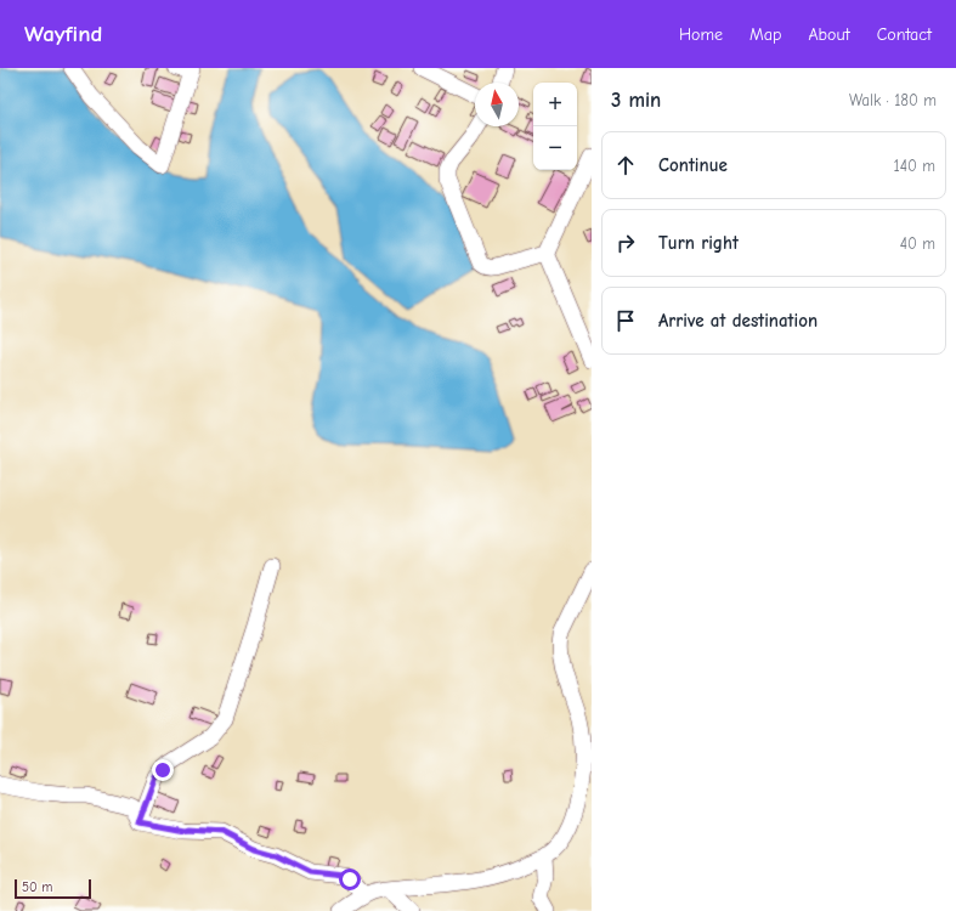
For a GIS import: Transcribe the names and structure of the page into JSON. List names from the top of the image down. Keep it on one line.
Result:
{"scale_bar":"50 m","north":"top","page":{"header":"Wayfind","nav":["Home","Map","About","Contact"],"heading":["3 min","Walk · 180 m"],"map_buttons":["+","−"],"list":[["Continue","140 m"],["Turn right","40 m"],"Arrive at destination"],"scale":"50 m"}}
